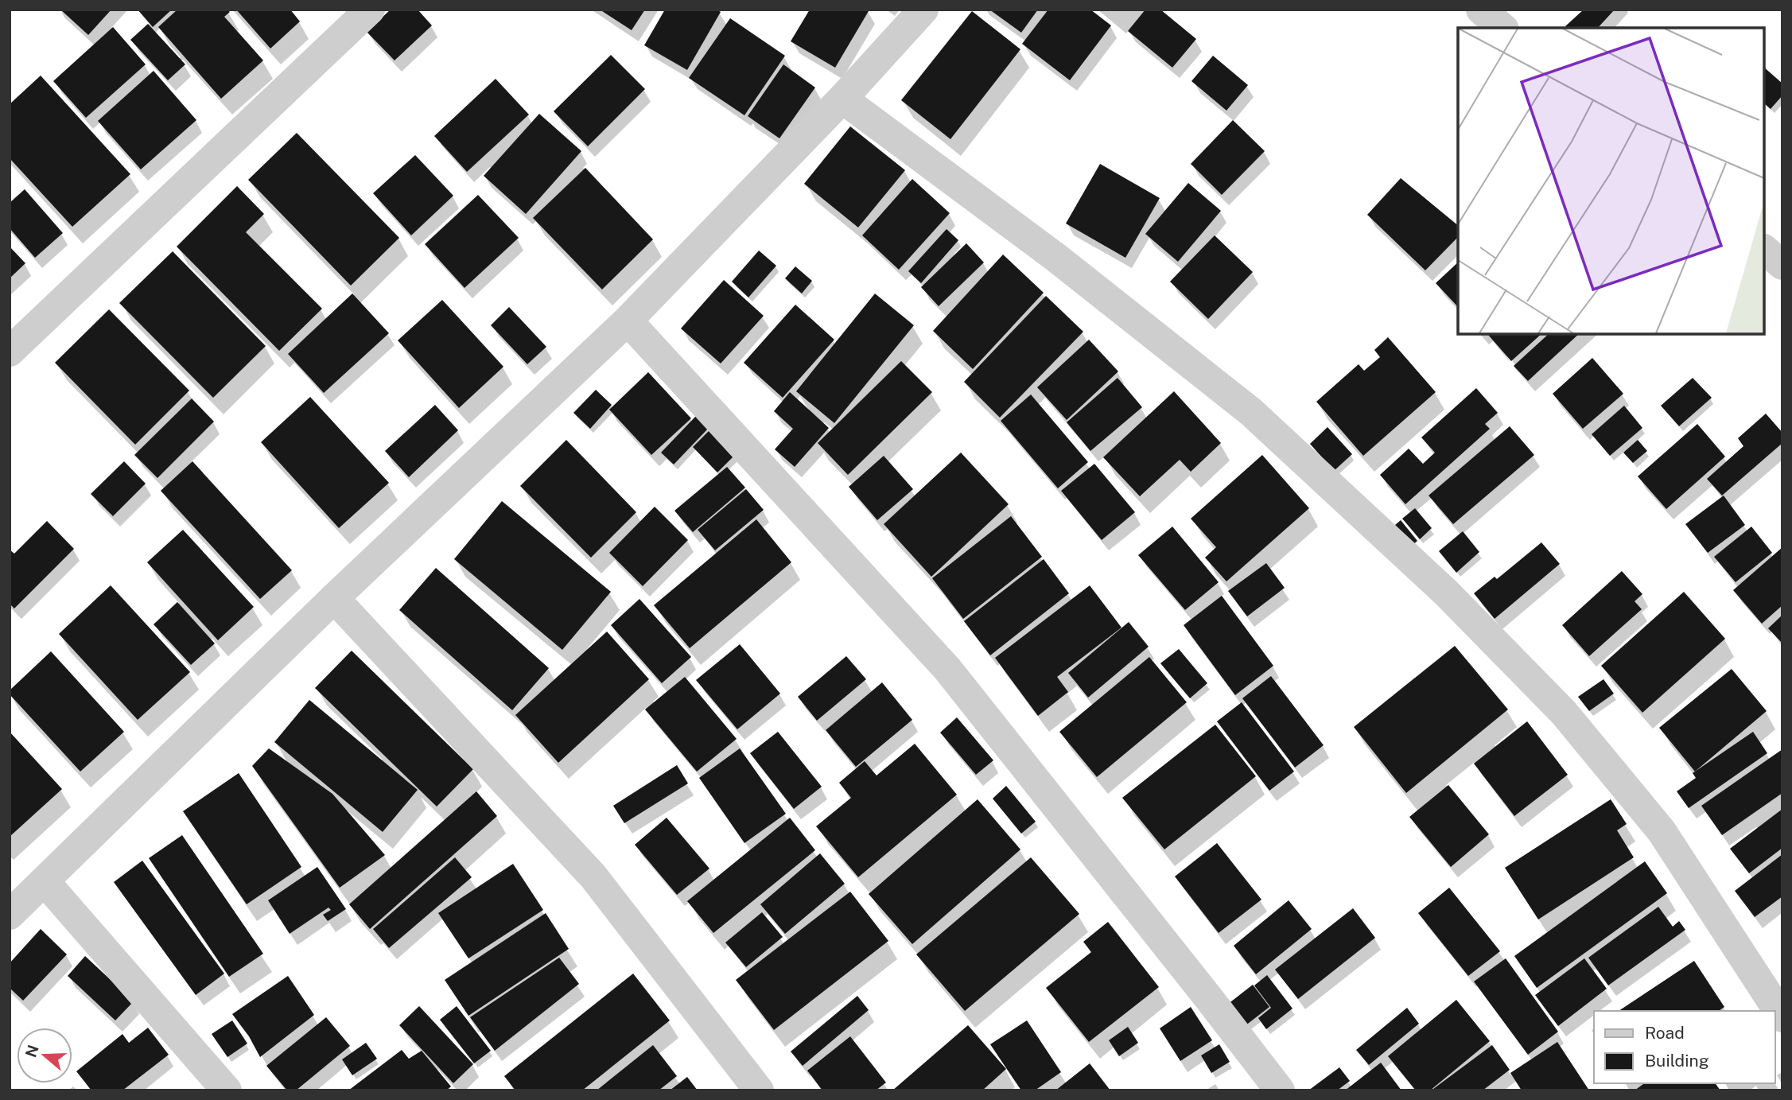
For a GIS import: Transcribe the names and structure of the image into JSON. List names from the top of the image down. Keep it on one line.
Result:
{"legend":["Road","Building"],"north":"left"}
